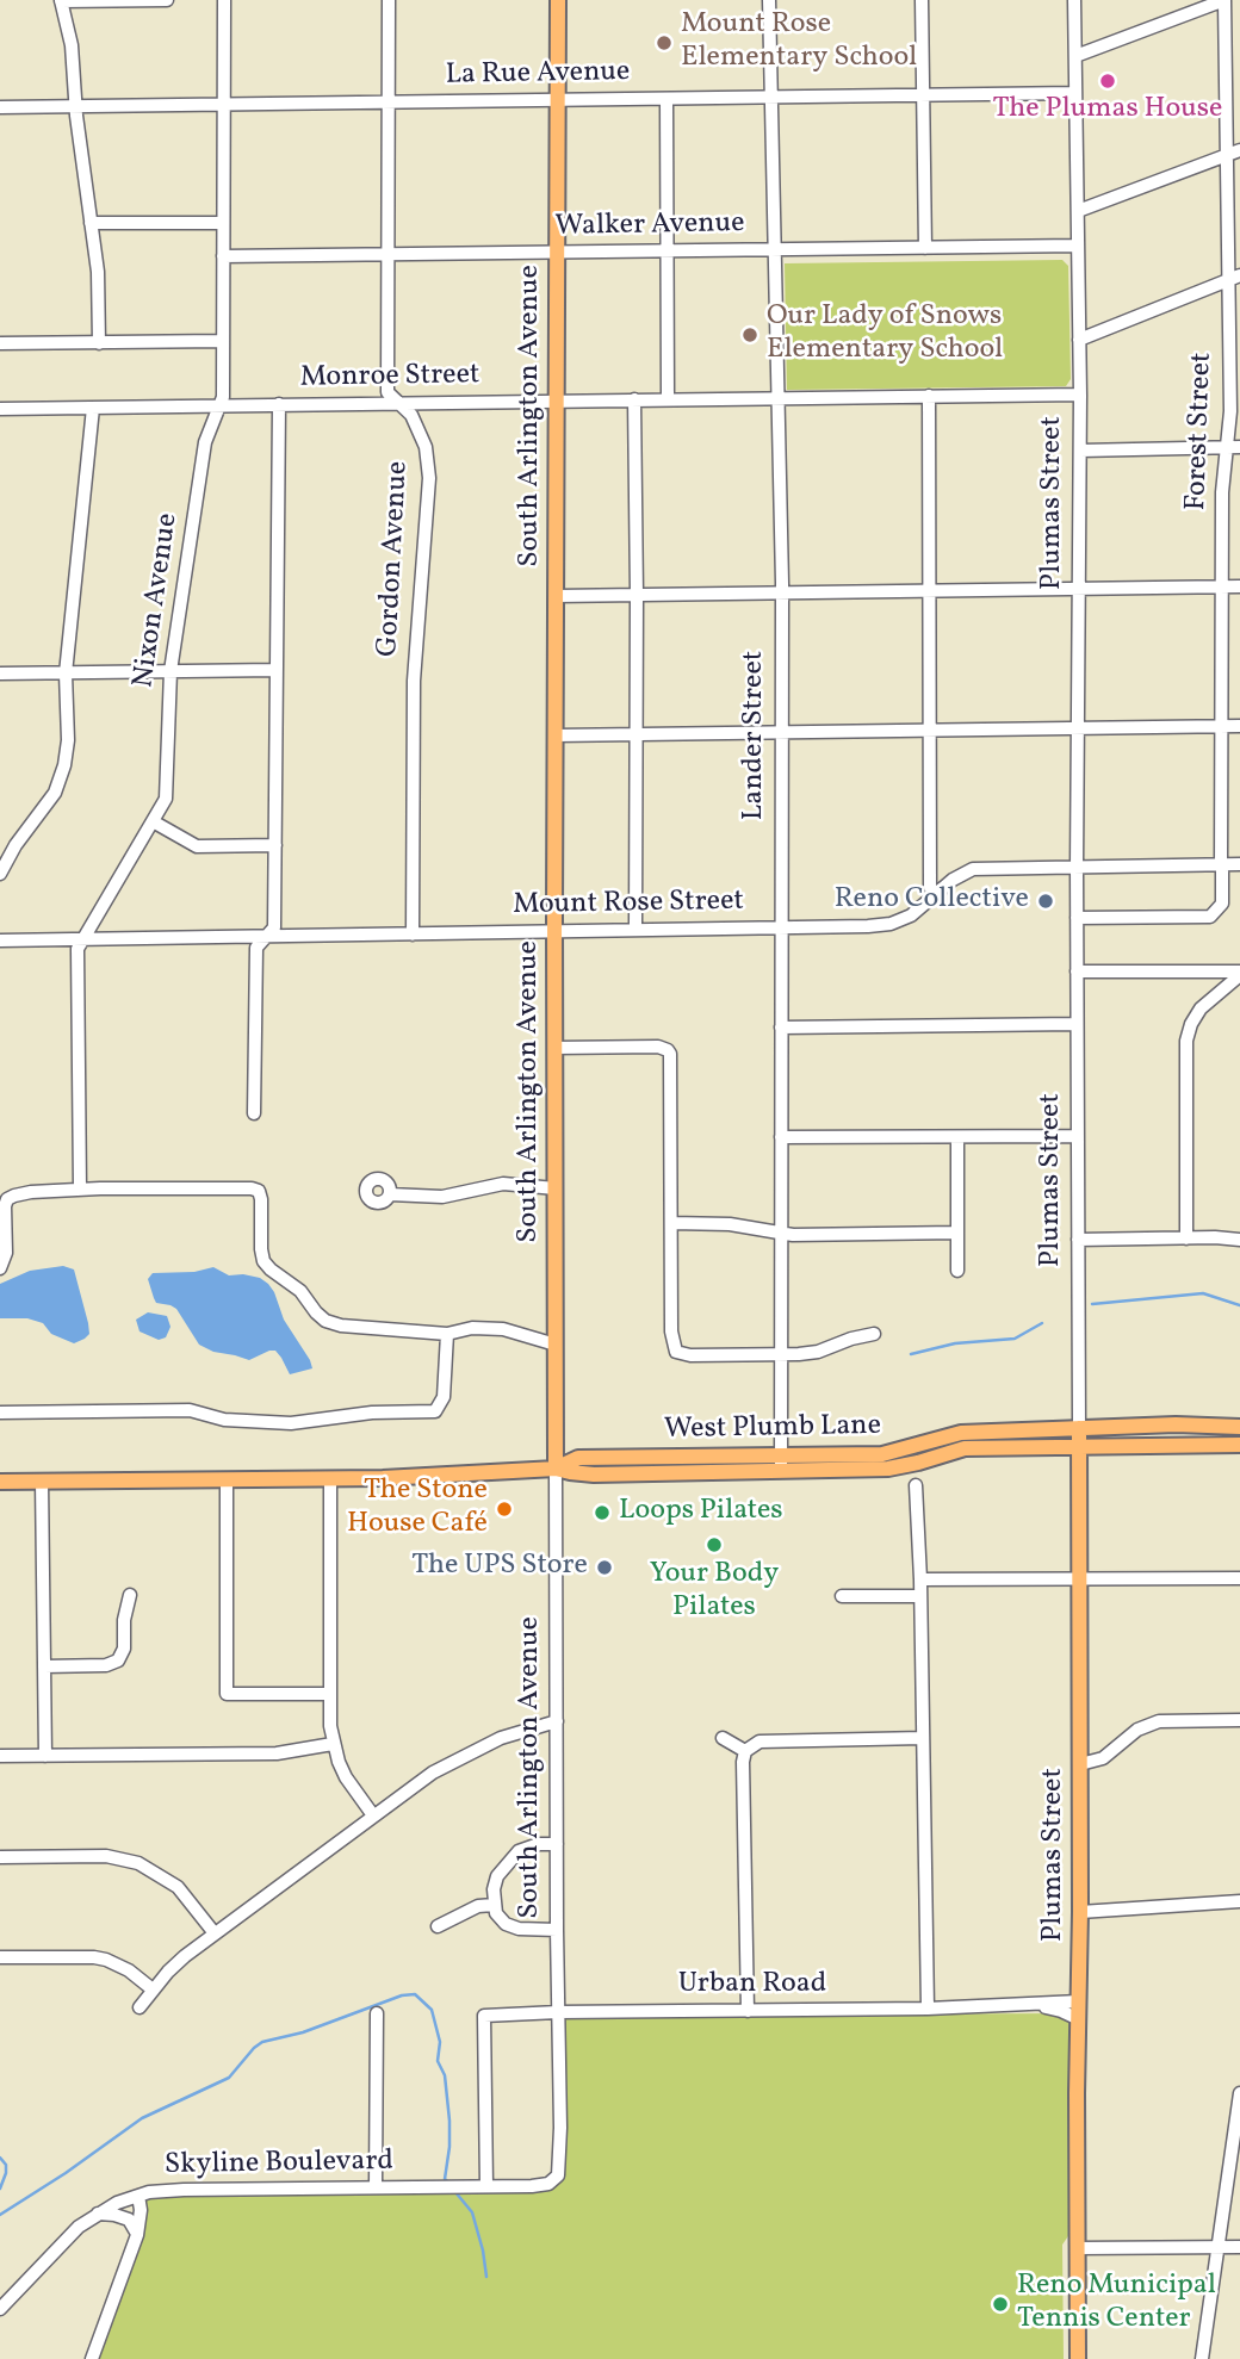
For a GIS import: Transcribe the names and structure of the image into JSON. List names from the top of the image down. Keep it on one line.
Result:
{"streets":{"main road":["South Arlington Avenue","Plumas Street","West Plumb Lane"],"street":["La Rue Avenue","Walker Avenue","Monroe Street","Forest Street","Gordon Avenue","Nixon Avenue","Lander Street","Mount Rose Street","Urban Road","Skyline Boulevard"]},"crossings":[["La Rue Avenue","South Arlington Avenue"],["La Rue Avenue","Plumas Street"],["La Rue Avenue","Gordon Avenue"],["La Rue Avenue","Nixon Avenue"],["La Rue Avenue","Lander Street"],["Walker Avenue","South Arlington Avenue"],["Walker Avenue","Plumas Street"],["Walker Avenue","Gordon Avenue"],["Walker Avenue","Nixon Avenue"],["Walker Avenue","Lander Street"],["Monroe Street","South Arlington Avenue"],["Monroe Street","Plumas Street"],["Monroe Street","Gordon Avenue"],["Monroe Street","Nixon Avenue"],["Monroe Street","Lander Street"],["South Arlington Avenue","Mount Rose Street"],["South Arlington Avenue","West Plumb Lane"],["South Arlington Avenue","Urban Road"],["South Arlington Avenue","Skyline Boulevard"],["Forest Street","Plumas Street"],["Forest Street","Mount Rose Street"],["Plumas Street","Mount Rose Street"],["Plumas Street","West Plumb Lane"],["Plumas Street","Urban Road"],["Gordon Avenue","Mount Rose Street"],["Nixon Avenue","Mount Rose Street"],["Lander Street","Mount Rose Street"],["Lander Street","West Plumb Lane"],["Urban Road","Skyline Boulevard"]],"places":["Mount Rose Elementary School","The Plumas House","Our Lady of Snows Elementary School","Reno Collective","The Stone House Café","Loops Pilates","Your Body Pilates","The UPS Store","Reno Municipal Tennis Center"]}
